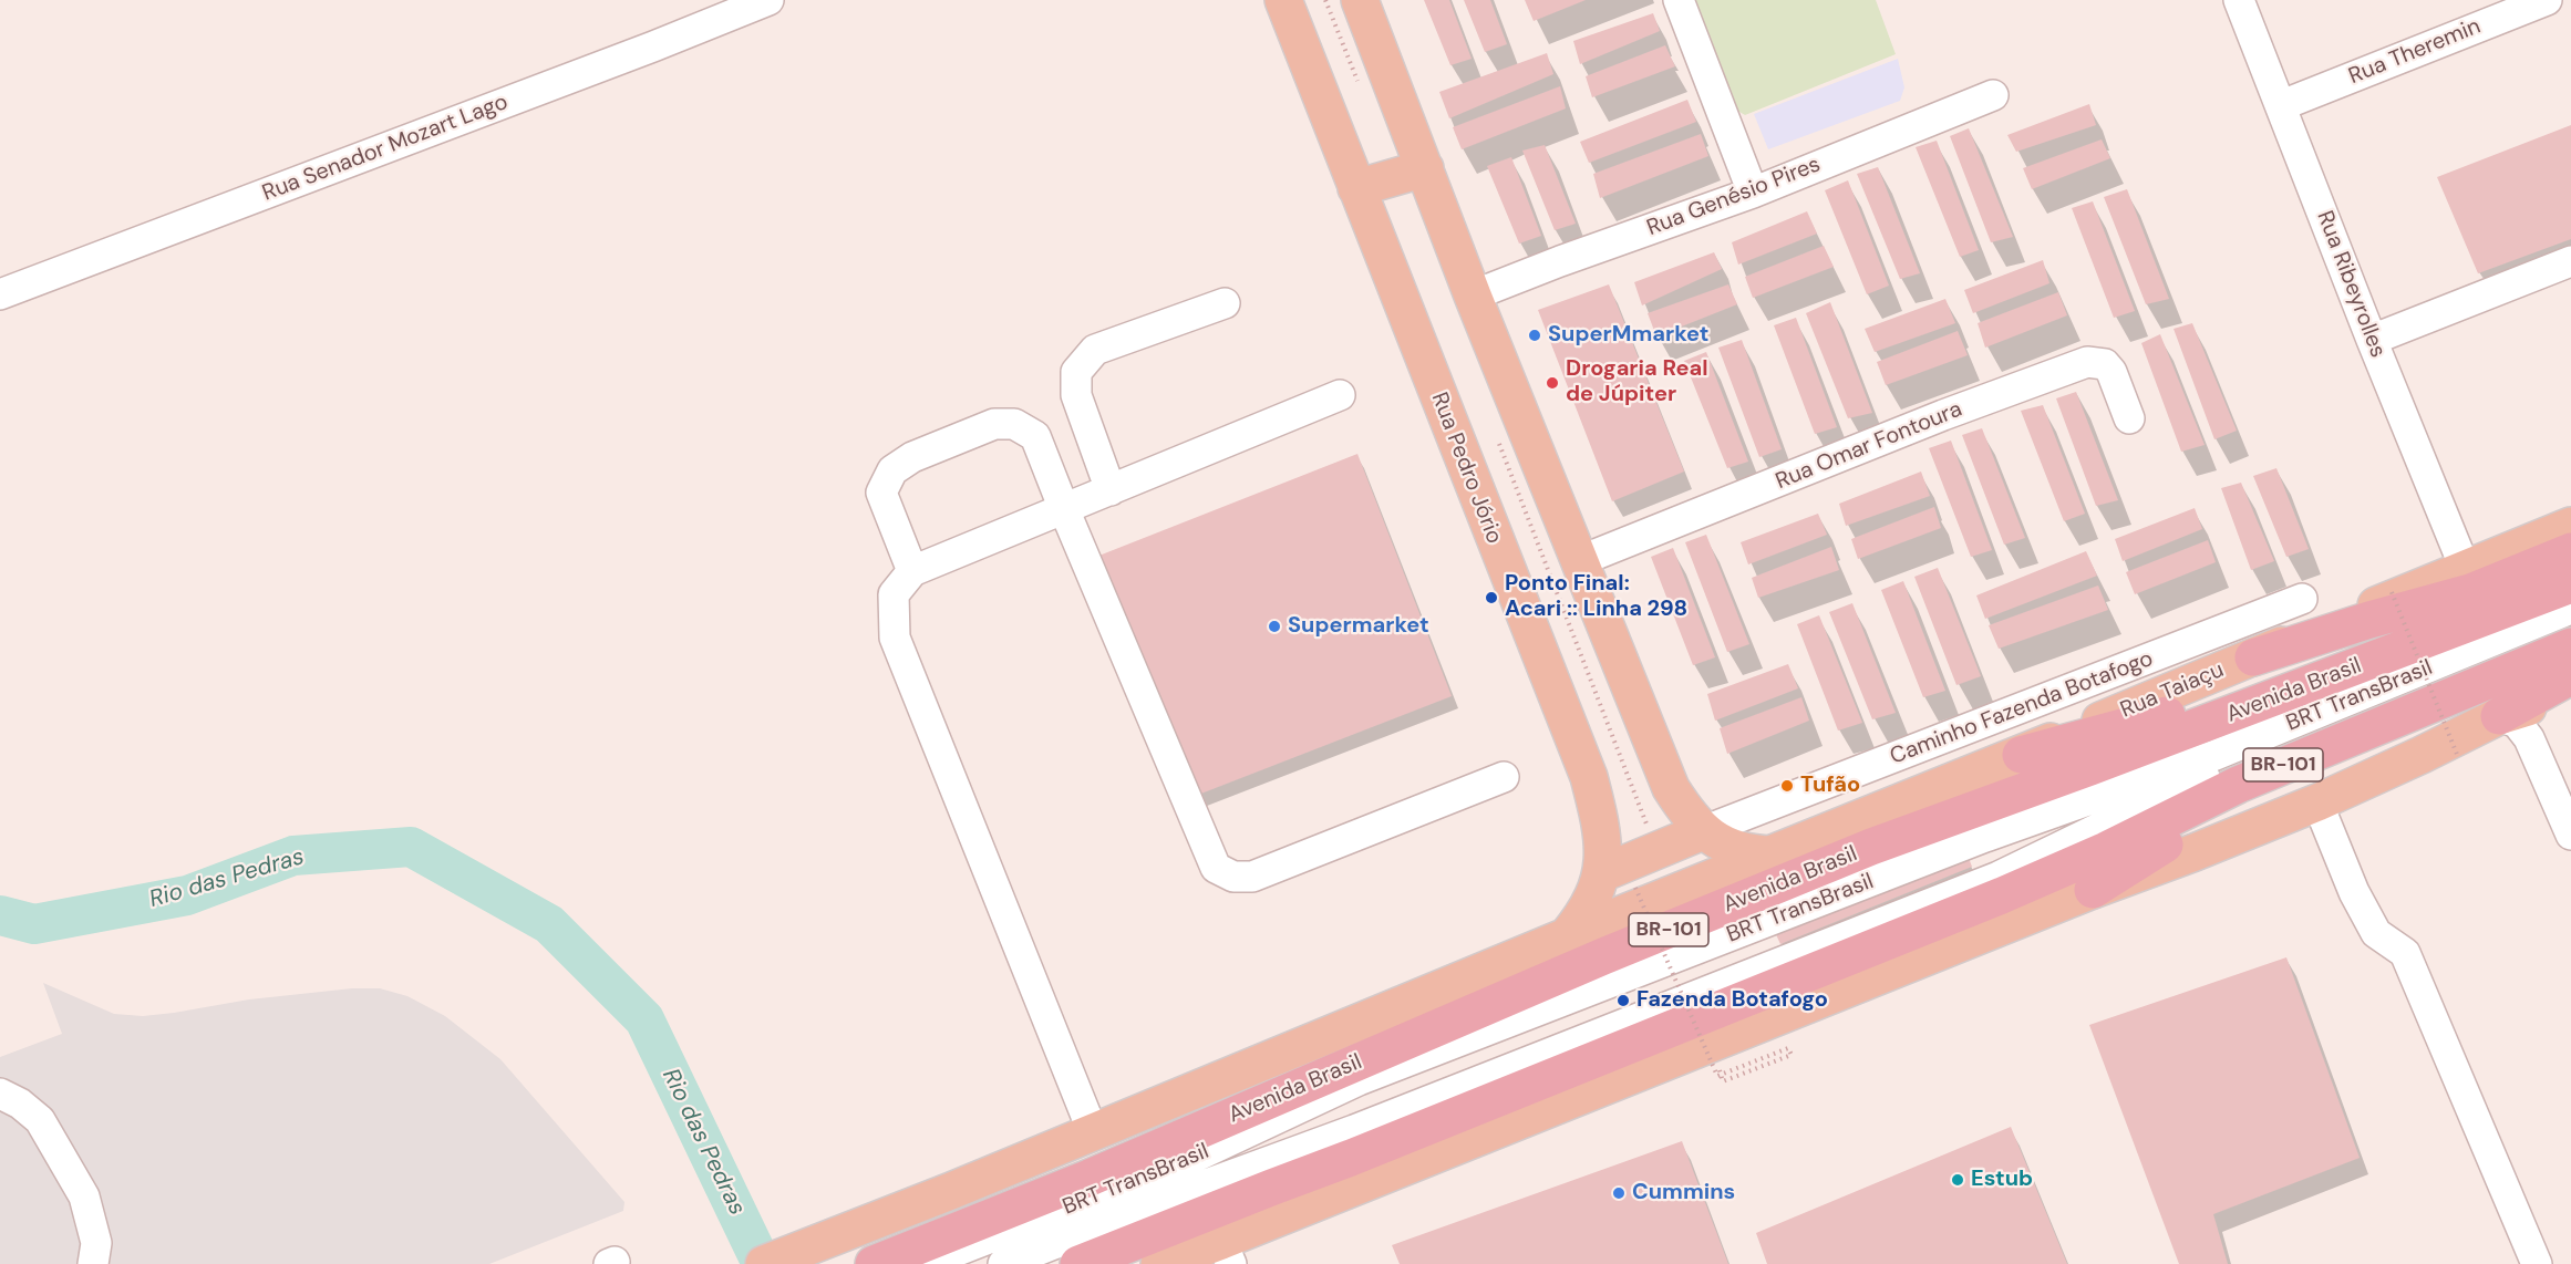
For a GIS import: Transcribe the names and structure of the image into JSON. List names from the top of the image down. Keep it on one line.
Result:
{"streets":{"highway":["Avenida Brasil","BR-101"],"main road":["Rua Pedro Jório","Rua Taiaçu"],"street":["Rua Theremin","Rua Senador Mozart Lago","Rua Genésio Pires","Rua Ribeyrolles","Rua Omar Fontoura","BRT TransBrasil","Caminho Fazenda Botafogo"]},"crossings":[["Rua Theremin","Rua Ribeyrolles"],["Rua Ribeyrolles","Rua Taiaçu"],["Rua Pedro Jório","Avenida Brasil"],["Rua Taiaçu","Avenida Brasil"]],"water":["Rio das Pedras"],"places":["SuperMmarket","Drogaria Real de Júpiter","Ponto Final: Acari :: Linha 298","Supermarket","Tufão","Fazenda Botafogo","Estub","Cummins"]}
